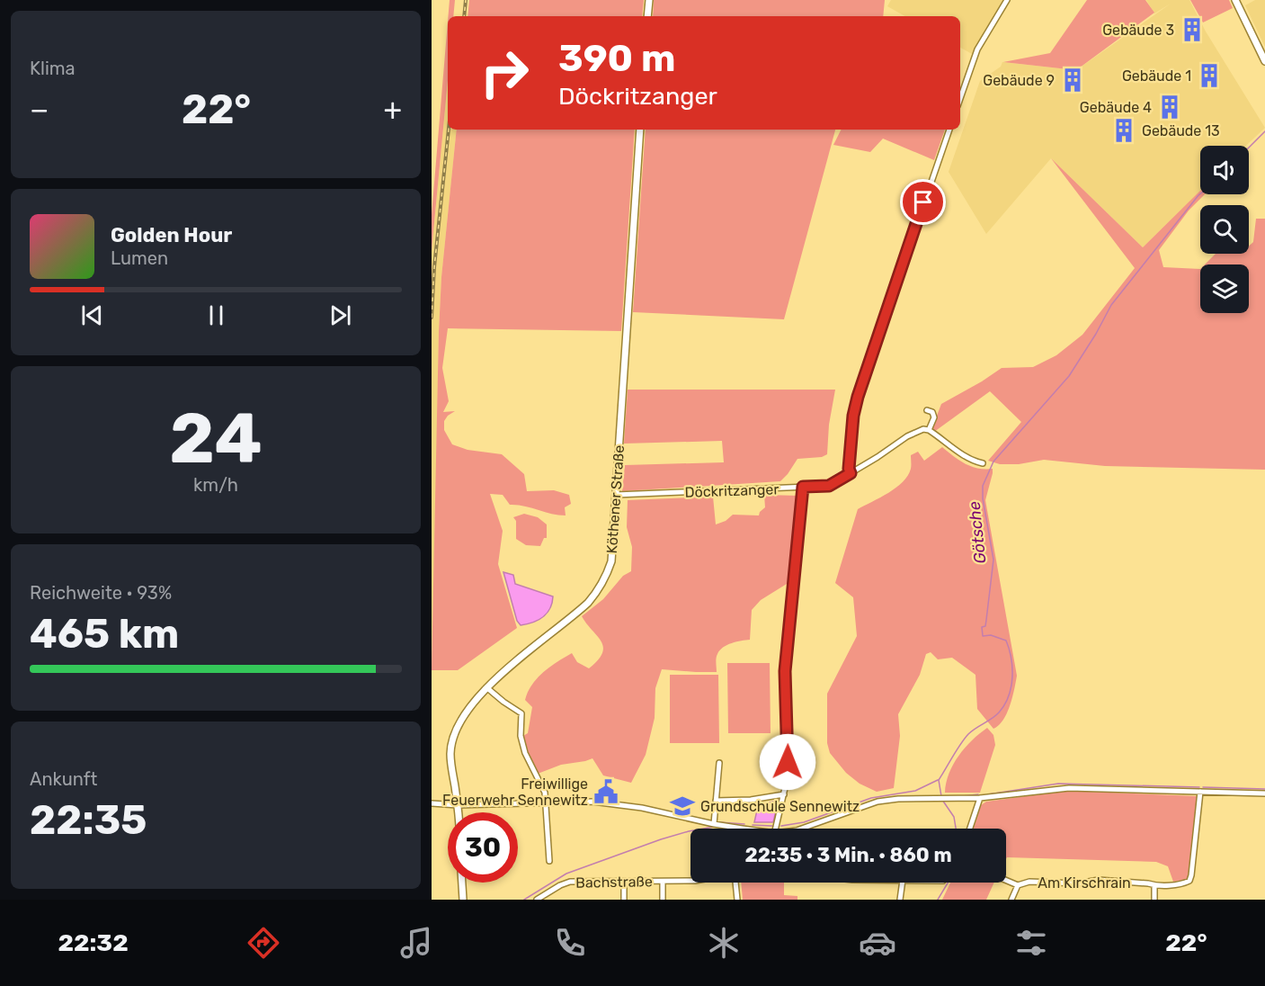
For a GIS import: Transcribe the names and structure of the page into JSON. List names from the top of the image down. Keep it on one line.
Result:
{"streets":{"main road":["Köthener Straße"],"street":["Döckritzanger","Bachstraße","Am Kirschrain"]},"crossings":[["Döckritzanger","Köthener Straße"]],"water":["Götsche"],"places":{"building":["Gebäude 3","Gebäude 1","Gebäude 9","Gebäude 4","Gebäude 13"],"public building":["Freiwillige Feuerwehr Sennewitz"],"school or university":["Grundschule Sennewitz"]},"page":{"tile":["Klima",["24","km/h"],["Reichweite · 93%","465 km"],["Ankunft","22:35"]],"turn":["390 m","Döckritzanger"],"heat":["−","22°","+"],"song":["Golden Hour","Lumen"],"limit":"30","trip":"22:35 · 3 Min. · 860 m","tabs":["22:32","22°"]}}
